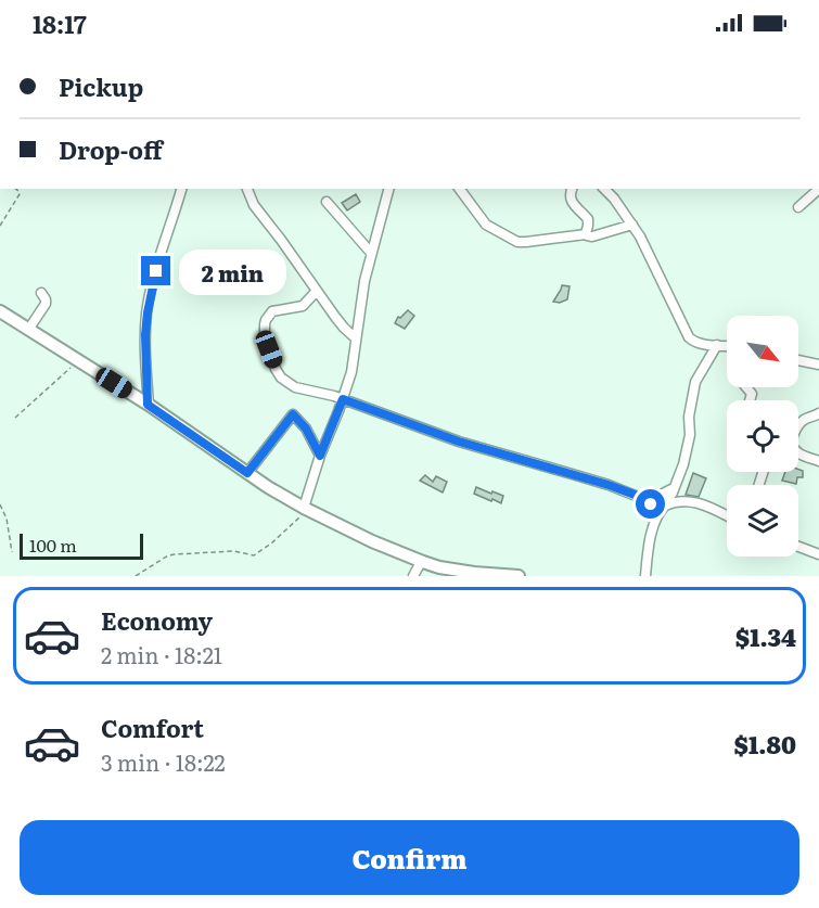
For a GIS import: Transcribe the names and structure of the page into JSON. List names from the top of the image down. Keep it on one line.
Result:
{"scale_bar":"100 m","north":"bottom right","page":{"status":"18:17","banner":["Pickup","Drop-off"],"bubble":"2 min","scale":"100 m","list":[{"name":"Economy","note":"2 min · 18:21","value":"$1.34"},{"name":"Comfort","note":"3 min · 18:22","value":"$1.80"}],"buttons":"Confirm"}}
